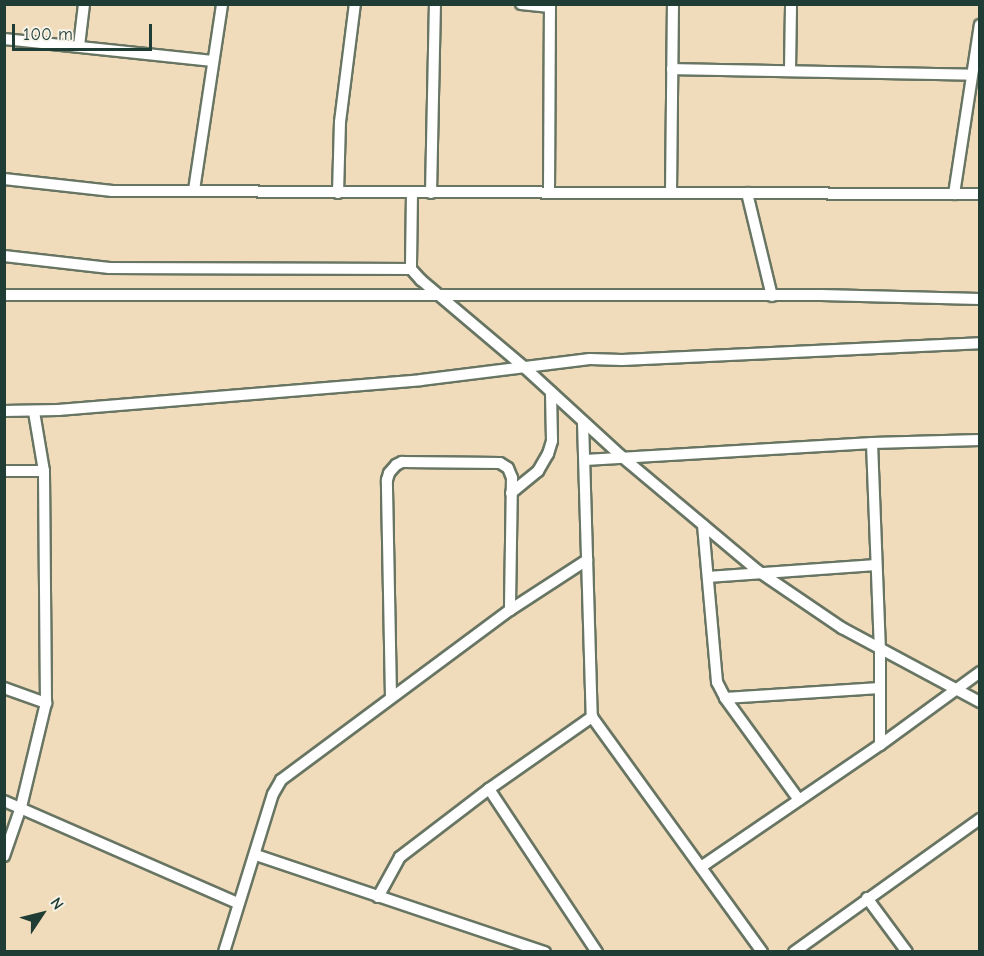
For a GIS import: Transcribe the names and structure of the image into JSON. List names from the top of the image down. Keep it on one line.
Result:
{"scale_bar":"100 m","north":"top right"}
